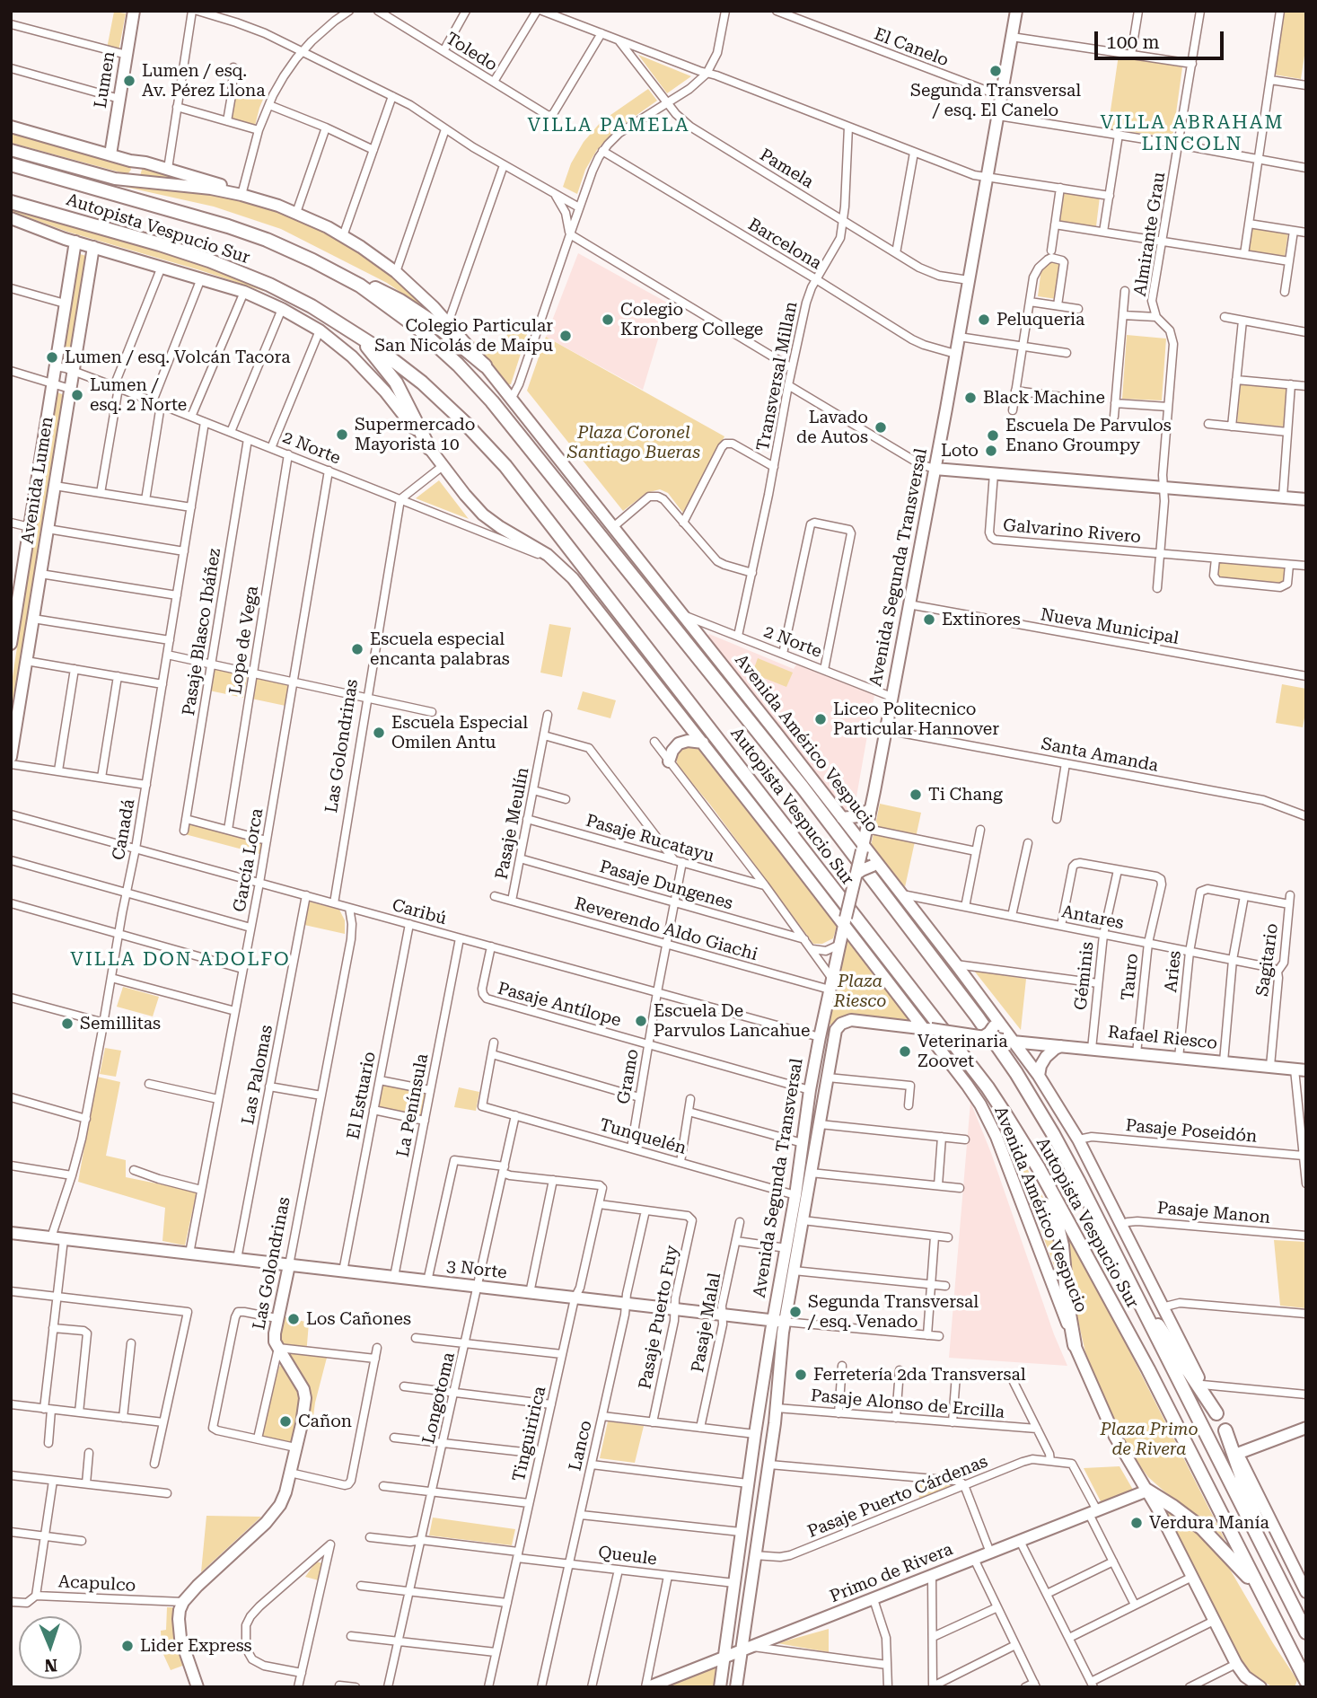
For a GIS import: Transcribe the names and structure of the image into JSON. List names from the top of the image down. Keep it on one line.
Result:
{"streets":{"highway":["Autopista Vespucio Sur"],"main road":["Lumen","Avenida Lumen","Avenida Segunda Transversal","Avenida Américo Vespucio","Las Golondrinas","Rafael Riesco","3 Norte","Primo de Rivera"],"street":["El Canelo","Toledo","Pamela","Almirante Grau","Barcelona","Transversal Millan","2 Norte","Galvarino Rivero","Nueva Municipal","Pasaje Blasco Ibáñez","Lope de Vega","Santa Amanda","Pasaje Meulín","Canadá","Pasaje Rucatayu","García Lorca","Pasaje Dungenes","Caribú","Antares","Reverendo Aldo Giachi","Sagitario","Aries","Géminis","Tauro","Pasaje Antílope","Las Palomas","Gramo","El Estuario","La Península","Pasaje Poseidón","Tunquelén","Pasaje Manon","Pasaje Puerto Fuy","Pasaje Malal","Longotoma","Pasaje Alonso de Ercilla","Tinguiririca","Lanco","Pasaje Puerto Cárdenas","Queule","Acapulco"]},"crossings":[["El Canelo","Avenida Segunda Transversal"],["Toledo","Pamela"],["Lumen","Avenida Américo Vespucio"],["Pamela","Transversal Millan"],["Pamela","Avenida Segunda Transversal"],["Barcelona","Transversal Millan"],["Barcelona","Avenida Segunda Transversal"],["Transversal Millan","2 Norte"],["2 Norte","Avenida Lumen"],["2 Norte","Avenida Segunda Transversal"],["2 Norte","Pasaje Blasco Ibáñez"],["2 Norte","Lope de Vega"],["2 Norte","Avenida Américo Vespucio"],["2 Norte","Las Golondrinas"],["2 Norte","Canadá"],["2 Norte","García Lorca"],["Avenida Lumen","Avenida Américo Vespucio"],["Avenida Segunda Transversal","Nueva Municipal"],["Avenida Segunda Transversal","Avenida Américo Vespucio"],["Avenida Segunda Transversal","Santa Amanda"],["Avenida Segunda Transversal","Caribú"],["Avenida Segunda Transversal","Reverendo Aldo Giachi"],["Avenida Segunda Transversal","Pasaje Antílope"],["Avenida Segunda Transversal","Rafael Riesco"],["Avenida Segunda Transversal","Tunquelén"],["Avenida Segunda Transversal","3 Norte"],["Avenida Segunda Transversal","Pasaje Alonso de Ercilla"],["Avenida Segunda Transversal","Pasaje Puerto Cárdenas"],["Avenida Segunda Transversal","Queule"],["Avenida Segunda Transversal","Primo de Rivera"],["Avenida Américo Vespucio","Antares"],["Avenida Américo Vespucio","Rafael Riesco"],["Avenida Américo Vespucio","Pasaje Poseidón"],["Avenida Américo Vespucio","Pasaje Manon"],["Avenida Américo Vespucio","Primo de Rivera"],["Las Golondrinas","Caribú"],["Las Golondrinas","3 Norte"],["Las Golondrinas","Acapulco"],["Pasaje Meulín","Pasaje Rucatayu"],["Pasaje Meulín","Pasaje Dungenes"],["Pasaje Meulín","Reverendo Aldo Giachi"],["Canadá","Caribú"],["Canadá","3 Norte"],["Pasaje Rucatayu","Gramo"],["García Lorca","Caribú"],["García Lorca","3 Norte"],["Pasaje Dungenes","Gramo"],["Caribú","Pasaje Antílope"],["Caribú","Las Palomas"],["Caribú","Gramo"],["Caribú","El Estuario"],["Caribú","La Península"],["Antares","Sagitario"],["Antares","Aries"],["Antares","Géminis"],["Antares","Tauro"],["Reverendo Aldo Giachi","Gramo"],["Sagitario","Rafael Riesco"],["Aries","Rafael Riesco"],["Géminis","Tauro"],["Géminis","Rafael Riesco"],["Tauro","Rafael Riesco"],["Pasaje Antílope","Gramo"],["Las Palomas","3 Norte"],["Gramo","Tunquelén"],["El Estuario","3 Norte"],["La Península","3 Norte"],["Tunquelén","Longotoma"],["3 Norte","Pasaje Puerto Fuy"],["3 Norte","Pasaje Malal"],["3 Norte","Longotoma"],["3 Norte","Tinguiririca"],["3 Norte","Lanco"],["Pasaje Puerto Fuy","Lanco"],["Longotoma","Queule"],["Tinguiririca","Queule"],["Lanco","Queule"]],"districts":["VILLA ABRAHAM LINCOLN","VILLA PAMELA","VILLA DON ADOLFO"],"parks":["Plaza Coronel Santiago Bueras","Plaza Riesco","Plaza Primo de Rivera"],"places":["Segunda Transversal / esq. El Canelo","Lumen / esq. Av. Pérez Llona","Colegio Kronberg College","Peluqueria","Colegio Particular San Nicolás de Maipu","Lumen / esq. Volcán Tacora","Lumen / esq. 2 Norte","Black Machine","Lavado de Autos","Supermercado Mayorista 10","Escuela De Parvulos Enano Groumpy","Loto","Extinores","Escuela especial encanta palabras","Liceo Politecnico Particular Hannover","Escuela Especial Omilen Antu","Ti Chang","Escuela De Parvulos Lancahue","Semillitas","Veterinaria Zoovet","Segunda Transversal / esq. Venado","Los Cañones","Ferretería 2da Transversal","Cañon","Verdura Manía","Lider Express"],"scale_bar":"100 m","north":"bottom"}
